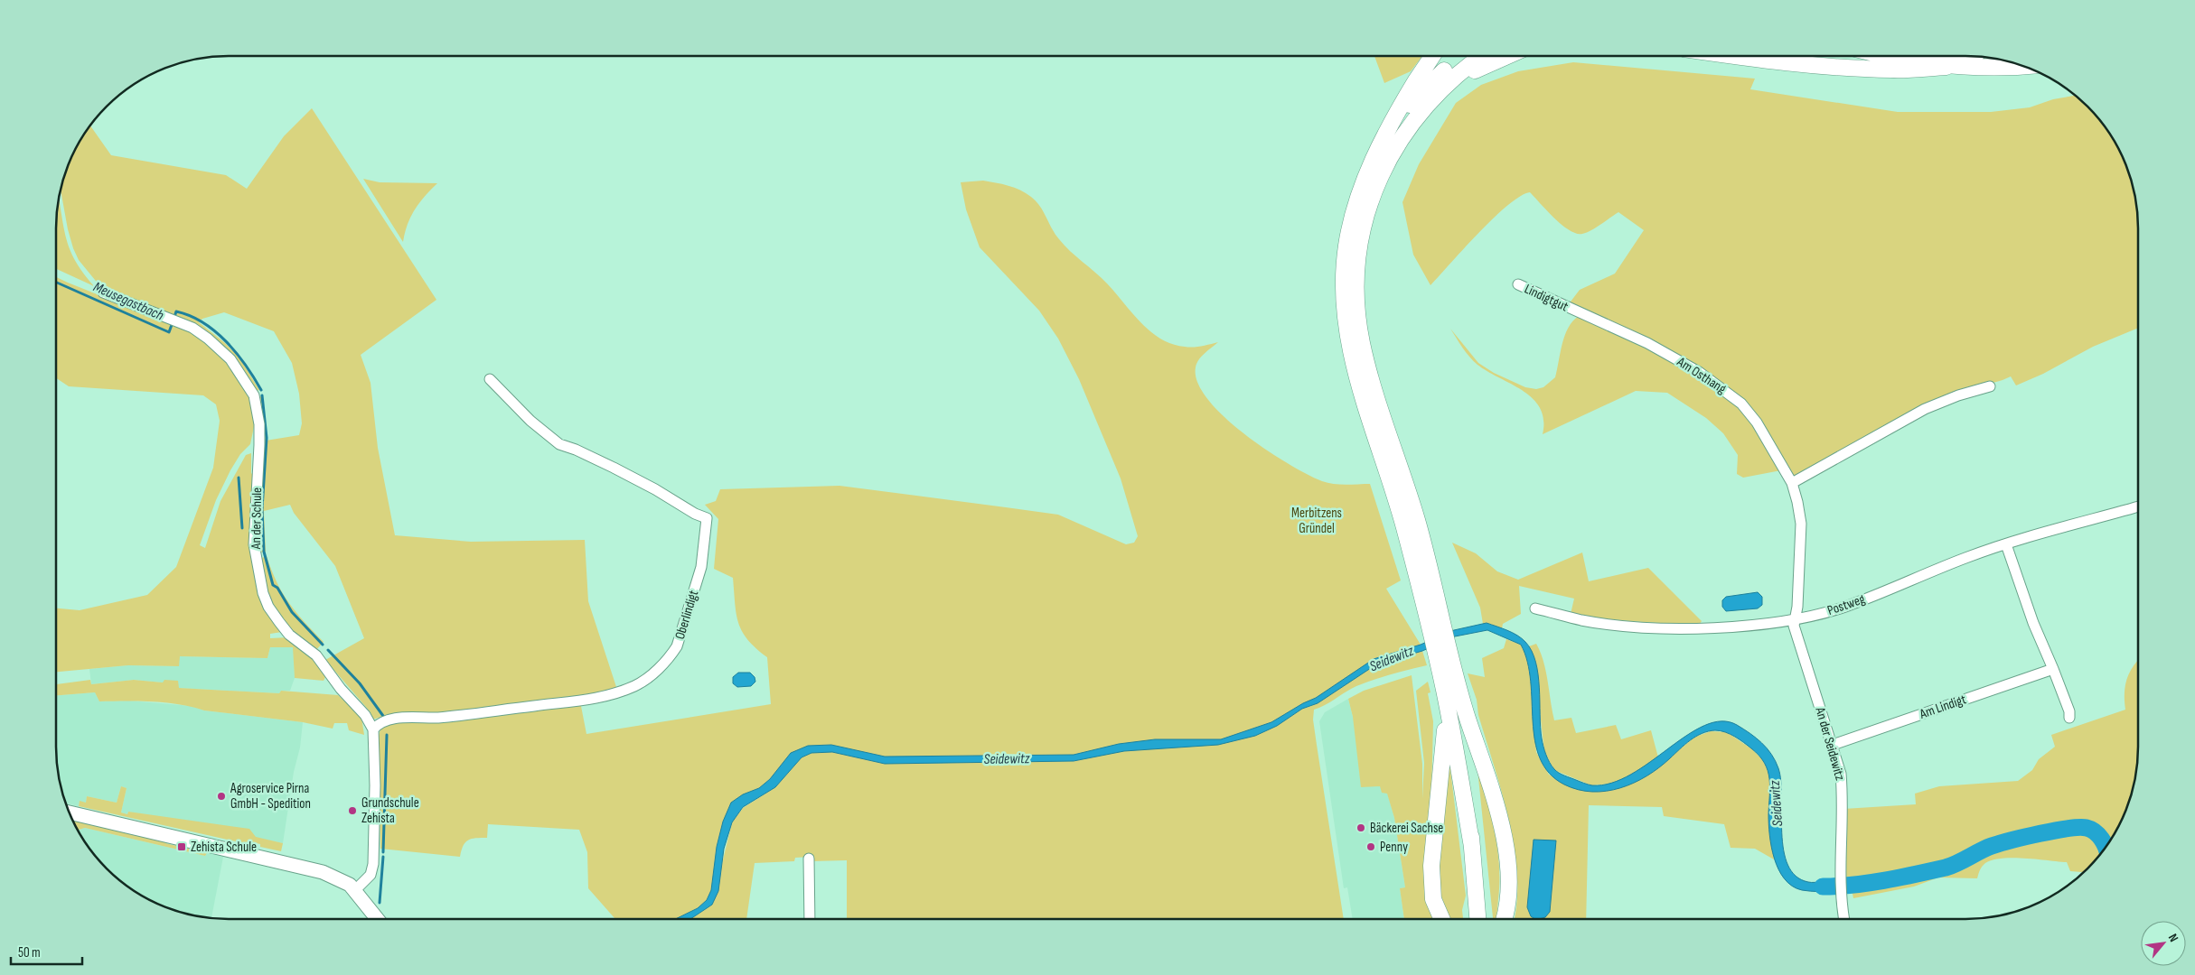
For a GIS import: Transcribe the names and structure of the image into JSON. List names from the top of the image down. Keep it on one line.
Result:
{"streets":{"street":["Lindigtgut","Am Osthang","An der Schule","Postweg","Oberlindigt","Am Lindigt","An der Seidewitz"]},"crossings":[["Lindigtgut","Am Osthang"],["Am Osthang","Postweg"],["Am Osthang","An der Seidewitz"],["An der Schule","Oberlindigt"],["Postweg","An der Seidewitz"],["Am Lindigt","An der Seidewitz"]],"water":["Meusegastbach","Seidewitz"],"parks":["Merbitzens Gründel"],"places":{"other":["Agroservice Pirna GmbH - Spedition","Grundschule Zehista","Bäckerei Sachse","Penny"],"transit":["Zehista Schule"]},"scale_bar":"50 m","north":"top right"}
